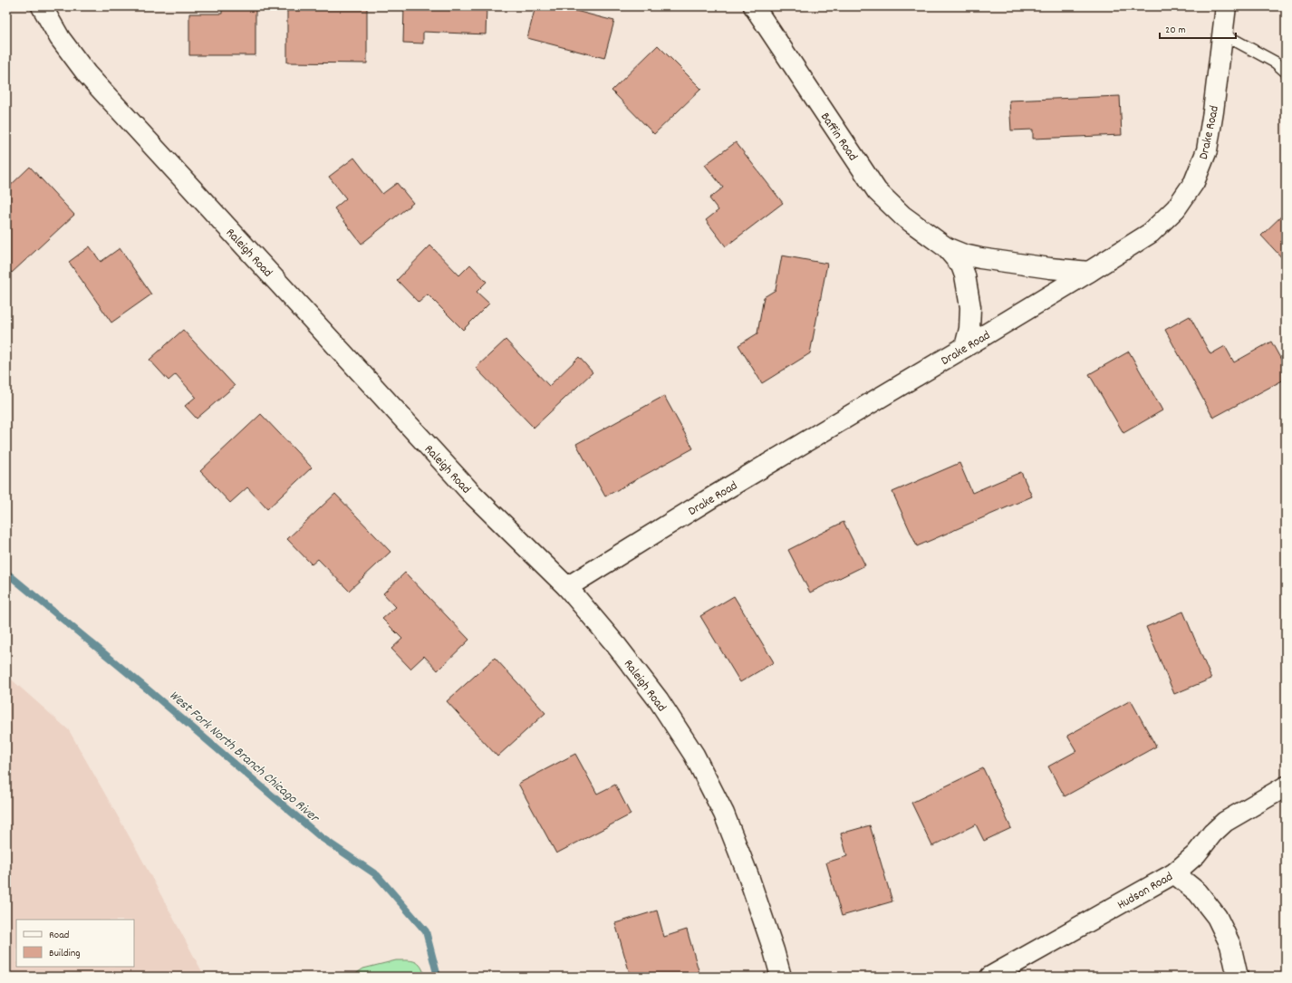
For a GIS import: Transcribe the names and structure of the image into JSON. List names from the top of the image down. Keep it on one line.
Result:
{"streets":{"street":["Drake Road","Baffin Road","Raleigh Road","Hudson Road"]},"crossings":[["Drake Road","Baffin Road"],["Drake Road","Raleigh Road"]],"water":["West Fork North Branch Chicago River"],"legend":["Road","Building"],"scale_bar":"20 m"}
